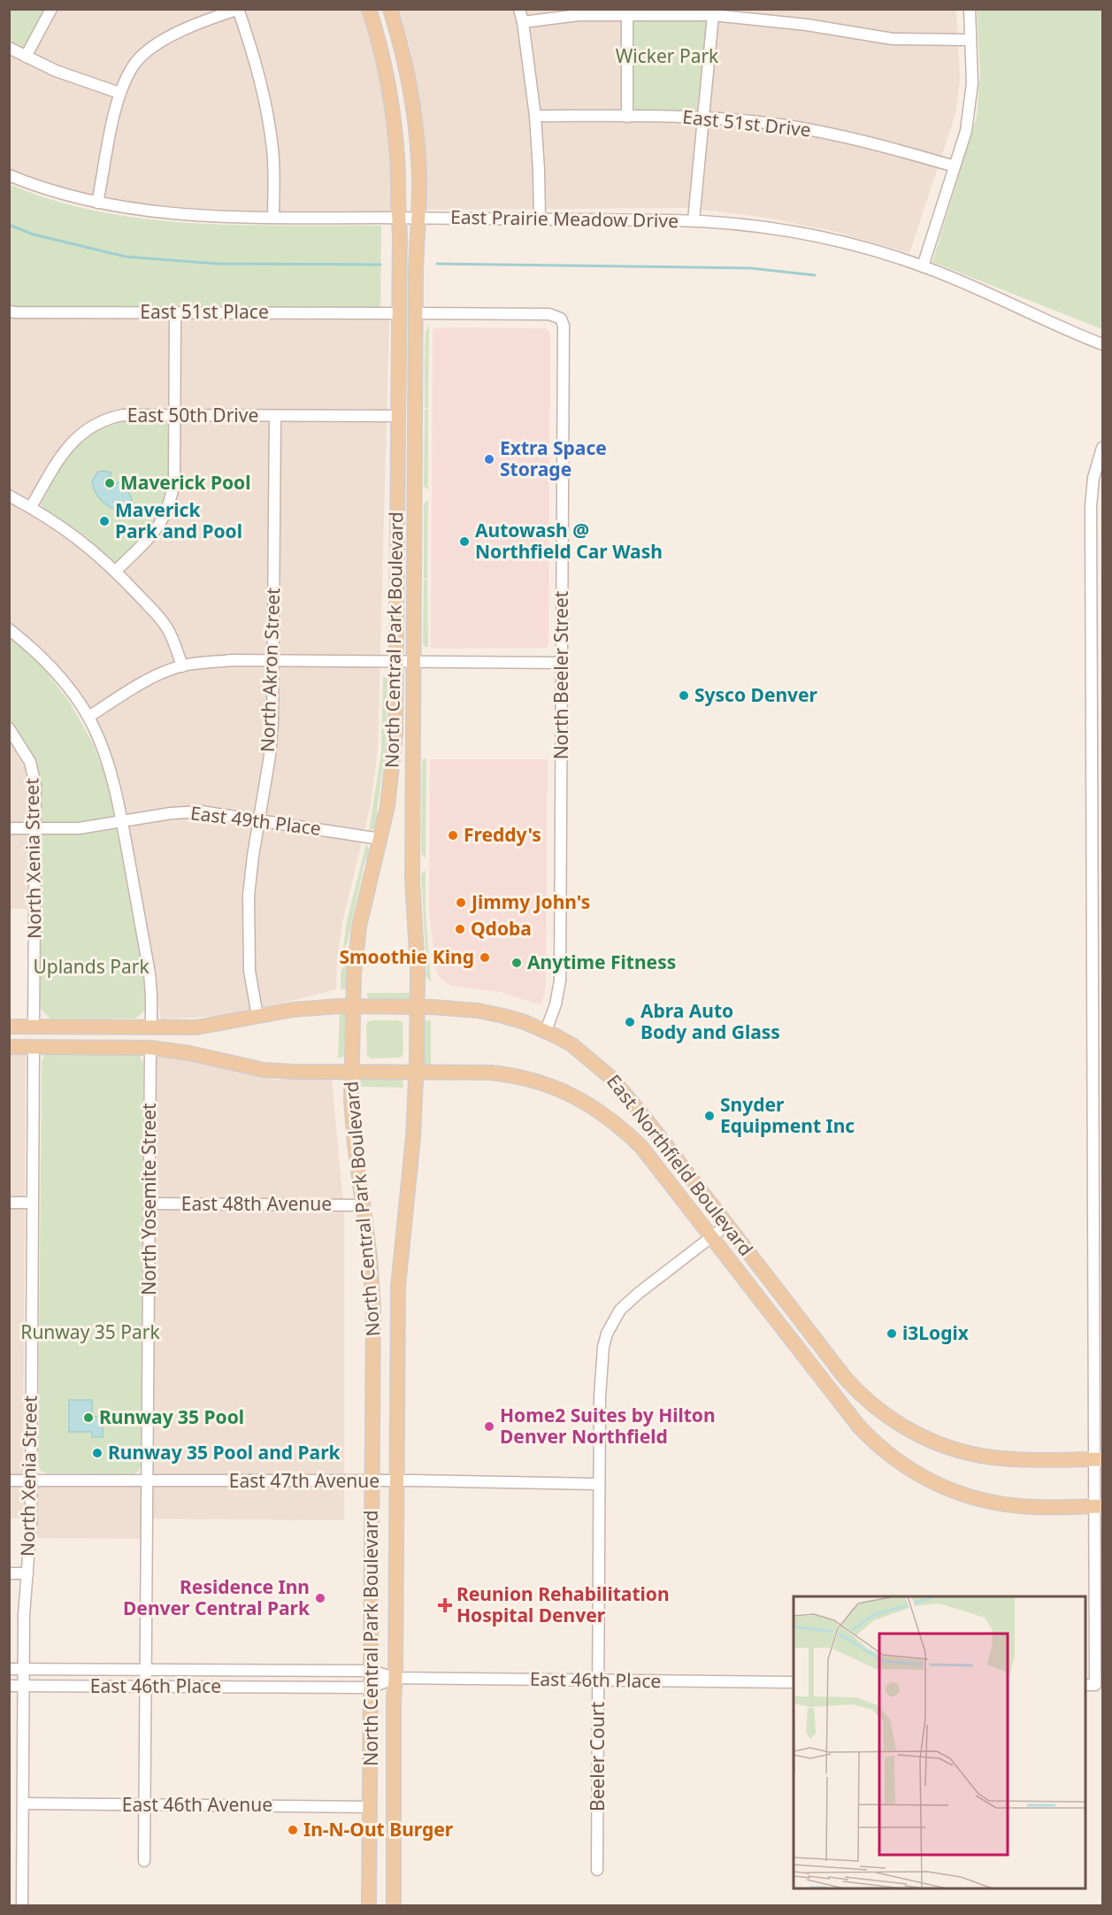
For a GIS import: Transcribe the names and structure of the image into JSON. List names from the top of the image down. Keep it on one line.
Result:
{"streets":{"main road":["North Central Park Boulevard","East Northfield Boulevard"],"street":["East 51st Drive","East Prairie Meadow Drive","East 51st Place","East 50th Drive","North Akron Street","North Beeler Street","East 49th Place","North Xenia Street","North Yosemite Street","East 48th Avenue","East 47th Avenue","East 46th Place","Beeler Court","East 46th Avenue"]},"crossings":[["East Prairie Meadow Drive","North Central Park Boulevard"],["East 51st Place","North Central Park Boulevard"],["East 50th Drive","North Central Park Boulevard"],["East 50th Drive","North Akron Street"],["North Central Park Boulevard","North Beeler Street"],["North Central Park Boulevard","East 49th Place"],["North Central Park Boulevard","East Northfield Boulevard"],["North Central Park Boulevard","East 48th Avenue"],["North Central Park Boulevard","East 47th Avenue"],["North Central Park Boulevard","East 46th Place"],["North Central Park Boulevard","East 46th Avenue"],["North Akron Street","East 49th Place"],["North Akron Street","East Northfield Boulevard"],["North Beeler Street","East Northfield Boulevard"],["East 49th Place","North Xenia Street"],["North Xenia Street","East Northfield Boulevard"],["North Xenia Street","East 47th Avenue"],["North Xenia Street","East 46th Place"],["North Xenia Street","East 46th Avenue"],["East Northfield Boulevard","North Yosemite Street"],["East Northfield Boulevard","Beeler Court"],["North Yosemite Street","East 48th Avenue"],["North Yosemite Street","East 47th Avenue"],["North Yosemite Street","East 46th Place"],["North Yosemite Street","East 46th Avenue"],["East 47th Avenue","Beeler Court"],["East 46th Place","Beeler Court"]],"parks":["Wicker Park","Uplands Park","Runway 35 Park"],"places":{"other":["Extra Space Storage","Maverick Pool","Maverick Park and Pool","Autowash @ Northfield Car Wash","Sysco Denver","Freddy's","Jimmy John's","Qdoba","Smoothie King","Anytime Fitness","Abra Auto Body and Glass","Snyder Equipment Inc","i3Logix","Runway 35 Pool","Home2 Suites by Hilton Denver Northfield","Runway 35 Pool and Park","Residence Inn Denver Central Park","In-N-Out Burger"],"health":["Reunion Rehabilitation Hospital Denver"]}}
